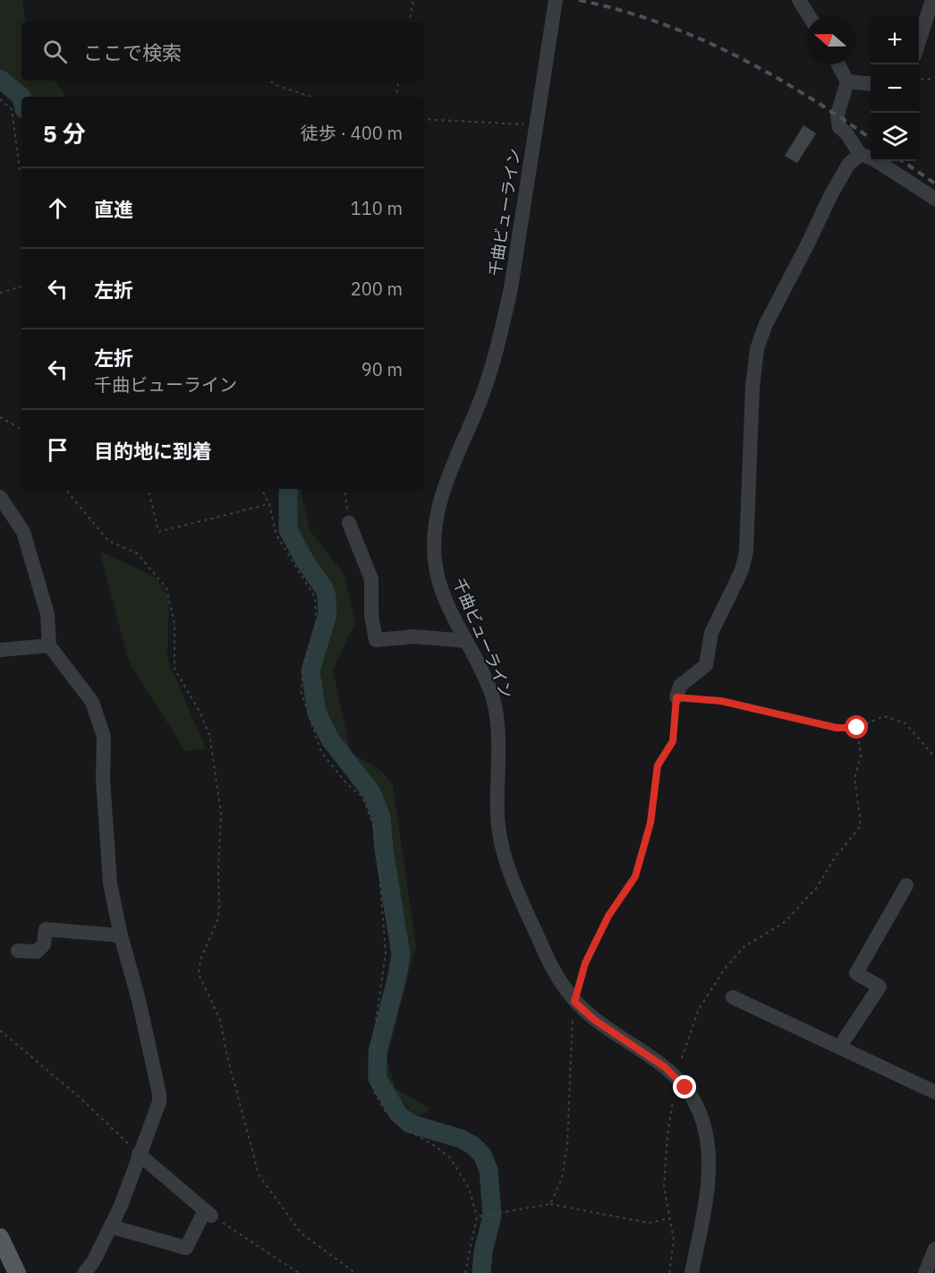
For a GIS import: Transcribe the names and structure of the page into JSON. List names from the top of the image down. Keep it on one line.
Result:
{"streets":{"street":["千曲ビューライン"]},"north":"left","page":{"map_buttons":["+","−"],"search":"ここで検索","heading":["5 分","徒歩 · 400 m"],"list":[["直進","110 m"],["左折","200 m"],["左折","千曲ビューライン","90 m"],"目的地に到着"]}}
